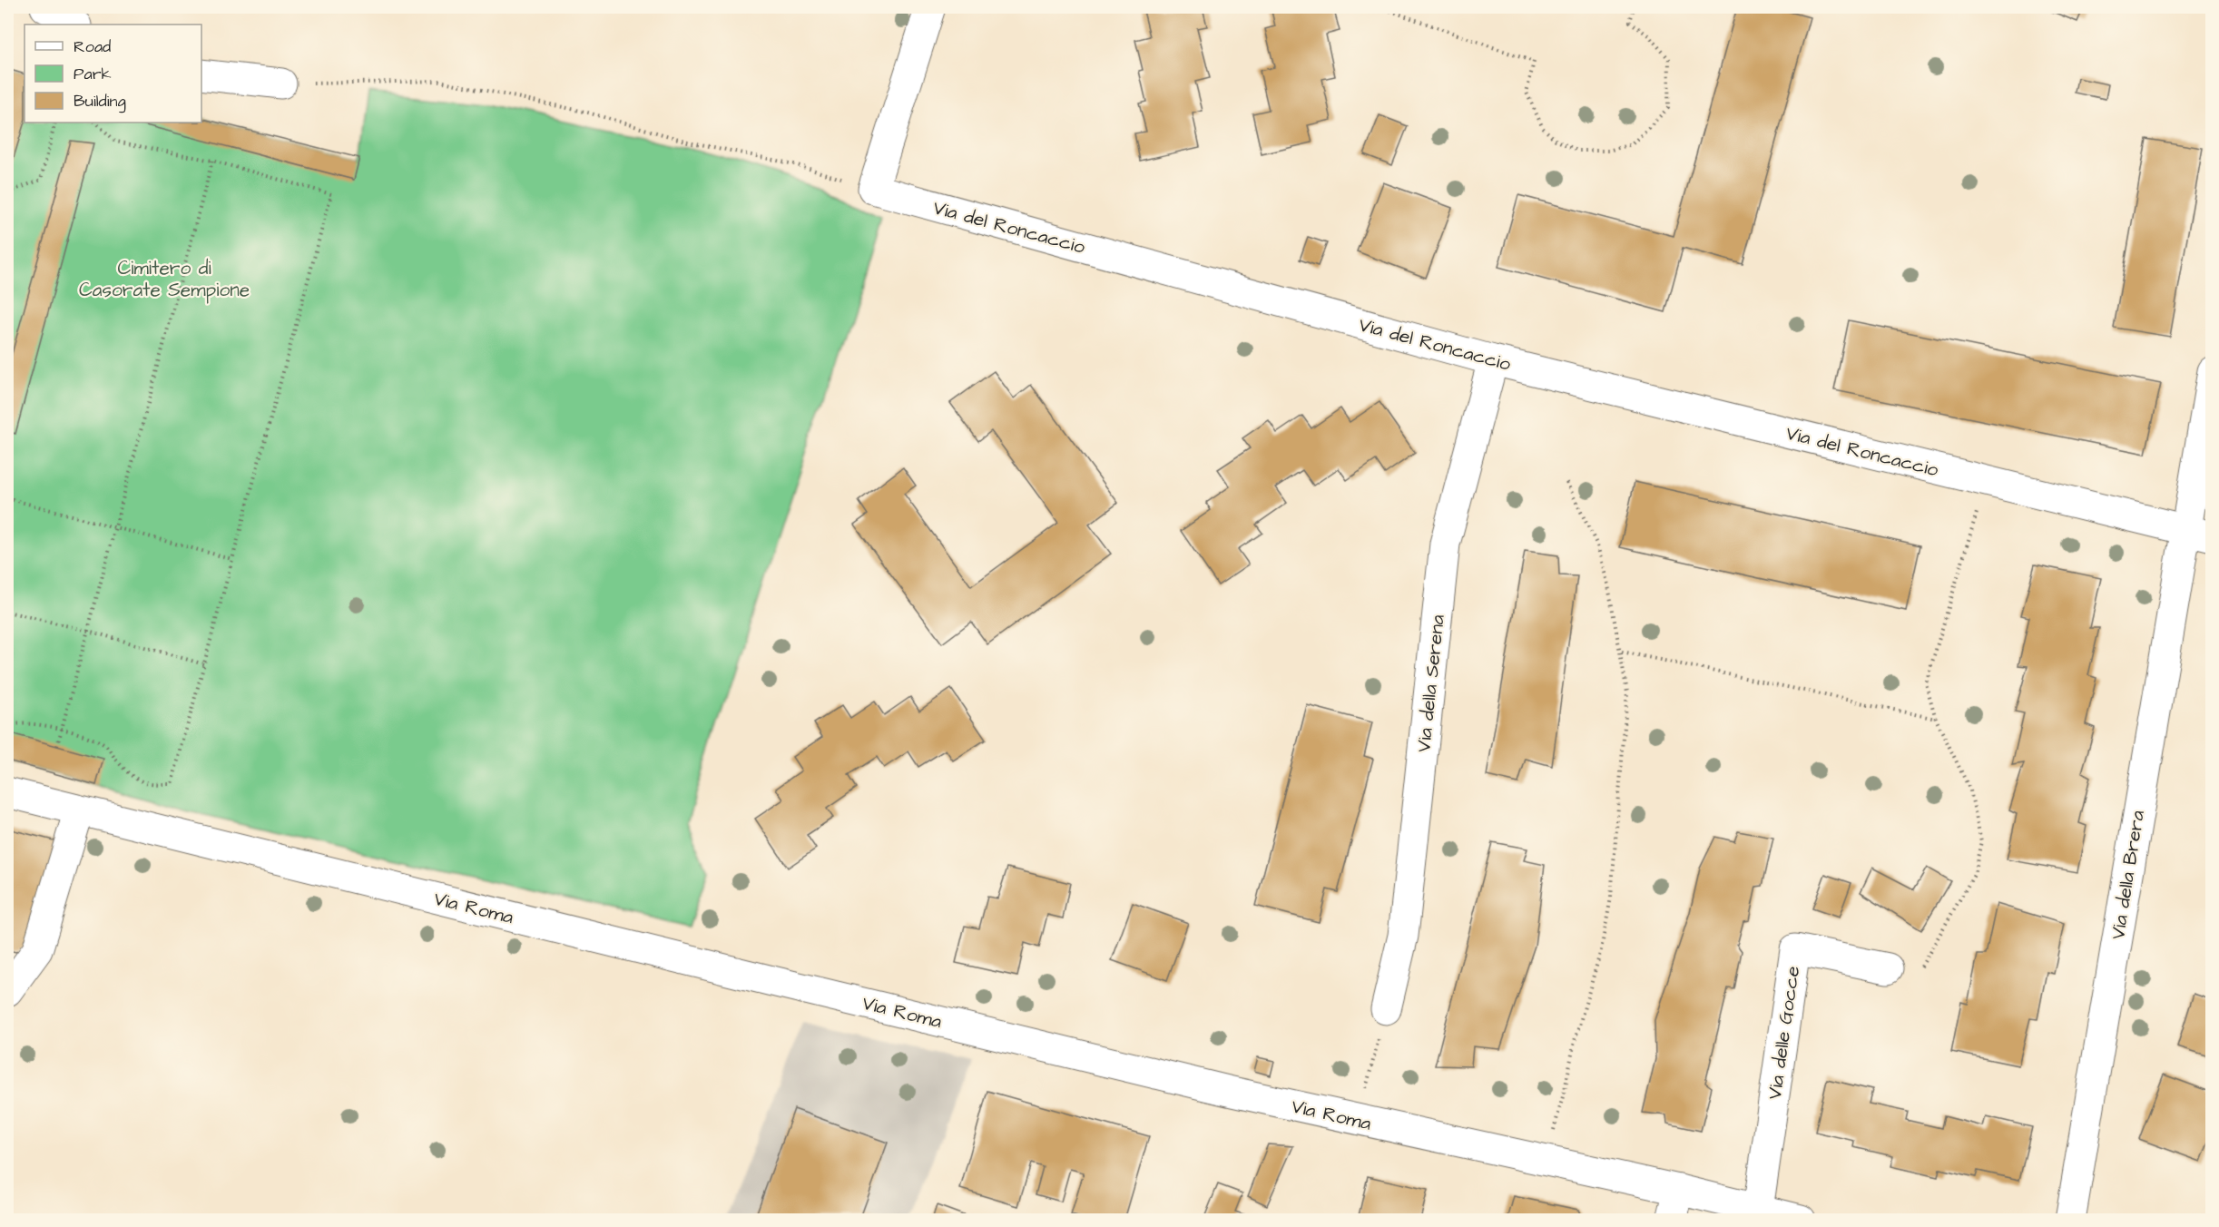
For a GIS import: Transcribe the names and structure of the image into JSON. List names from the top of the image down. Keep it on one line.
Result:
{"streets":{"street":["Via del Roncaccio","Via della Serena","Via della Brera","Via Roma","Via delle Gocce"]},"crossings":[["Via del Roncaccio","Via della Serena"],["Via del Roncaccio","Via della Brera"],["Via Roma","Via delle Gocce"]],"parks":["Cimitero di Casorate Sempione"],"legend":["Road","Park","Building"]}
